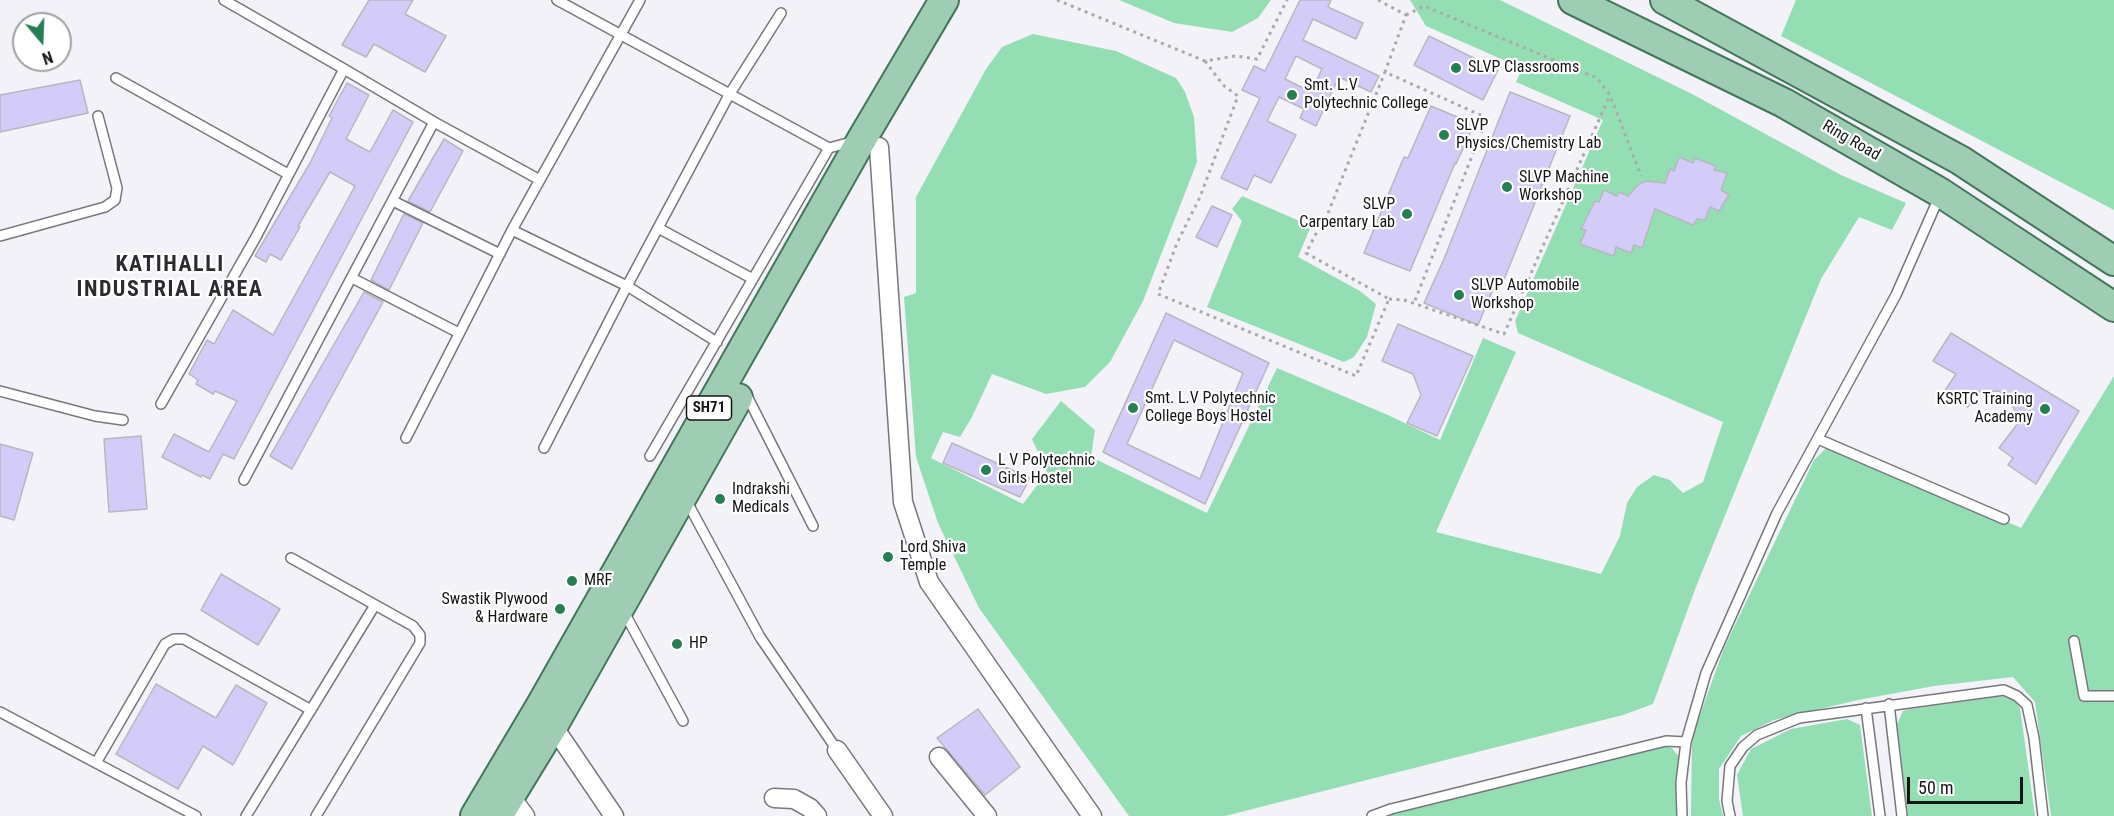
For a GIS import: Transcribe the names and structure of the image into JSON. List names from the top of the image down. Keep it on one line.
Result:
{"streets":{"main road":["Ring Road","SH71"]},"districts":["KATIHALLI INDUSTRIAL AREA"],"places":["SLVP Classrooms","Smt. L.V Polytechnic College","SLVP Physics/Chemistry Lab","SLVP Machine Workshop","SLVP Carpentary Lab","SLVP Automobile Workshop","Smt. L.V Polytechnic College Boys Hostel","KSRTC Training Academy","L V Polytechnic Girls Hostel","Indrakshi Medicals","Lord Shiva Temple","MRF","Swastik Plywood & Hardware","HP"],"scale_bar":"50 m","north":"bottom"}
